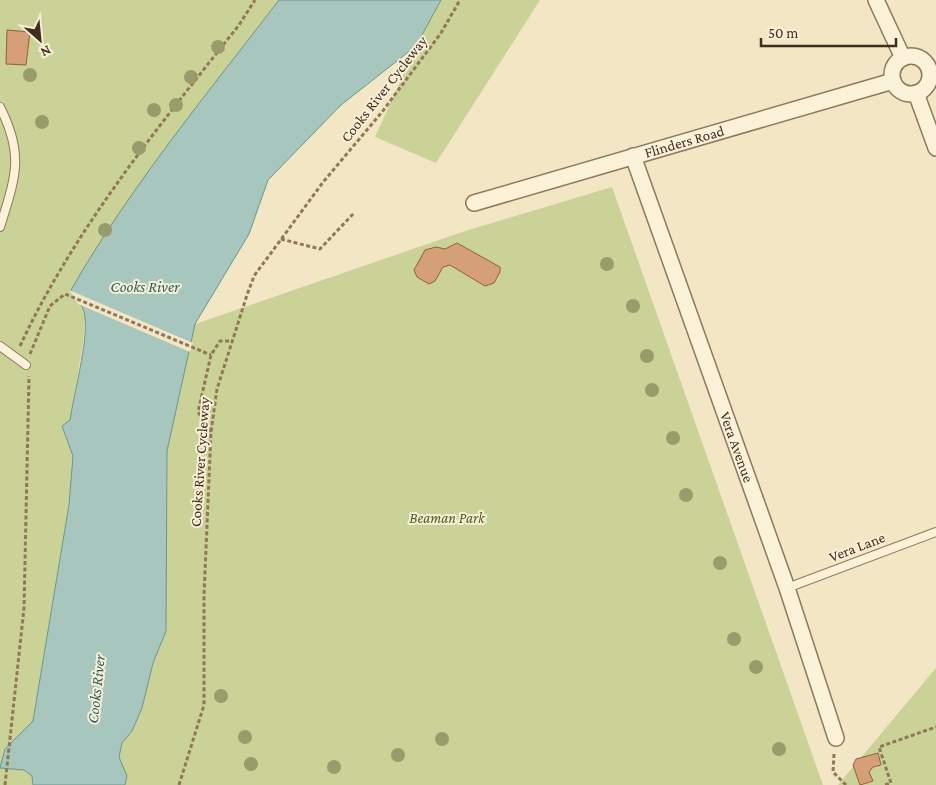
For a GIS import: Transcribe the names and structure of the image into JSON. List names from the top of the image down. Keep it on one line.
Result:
{"streets":{"street":["Flinders Road","Vera Avenue"],"lane":["Vera Lane"],"path":["Cooks River Cycleway"]},"crossings":[["Flinders Road","Vera Avenue"],["Vera Avenue","Vera Lane"]],"water":["Cooks River"],"parks":["Beaman Park"],"scale_bar":"50 m","north":"bottom right"}
